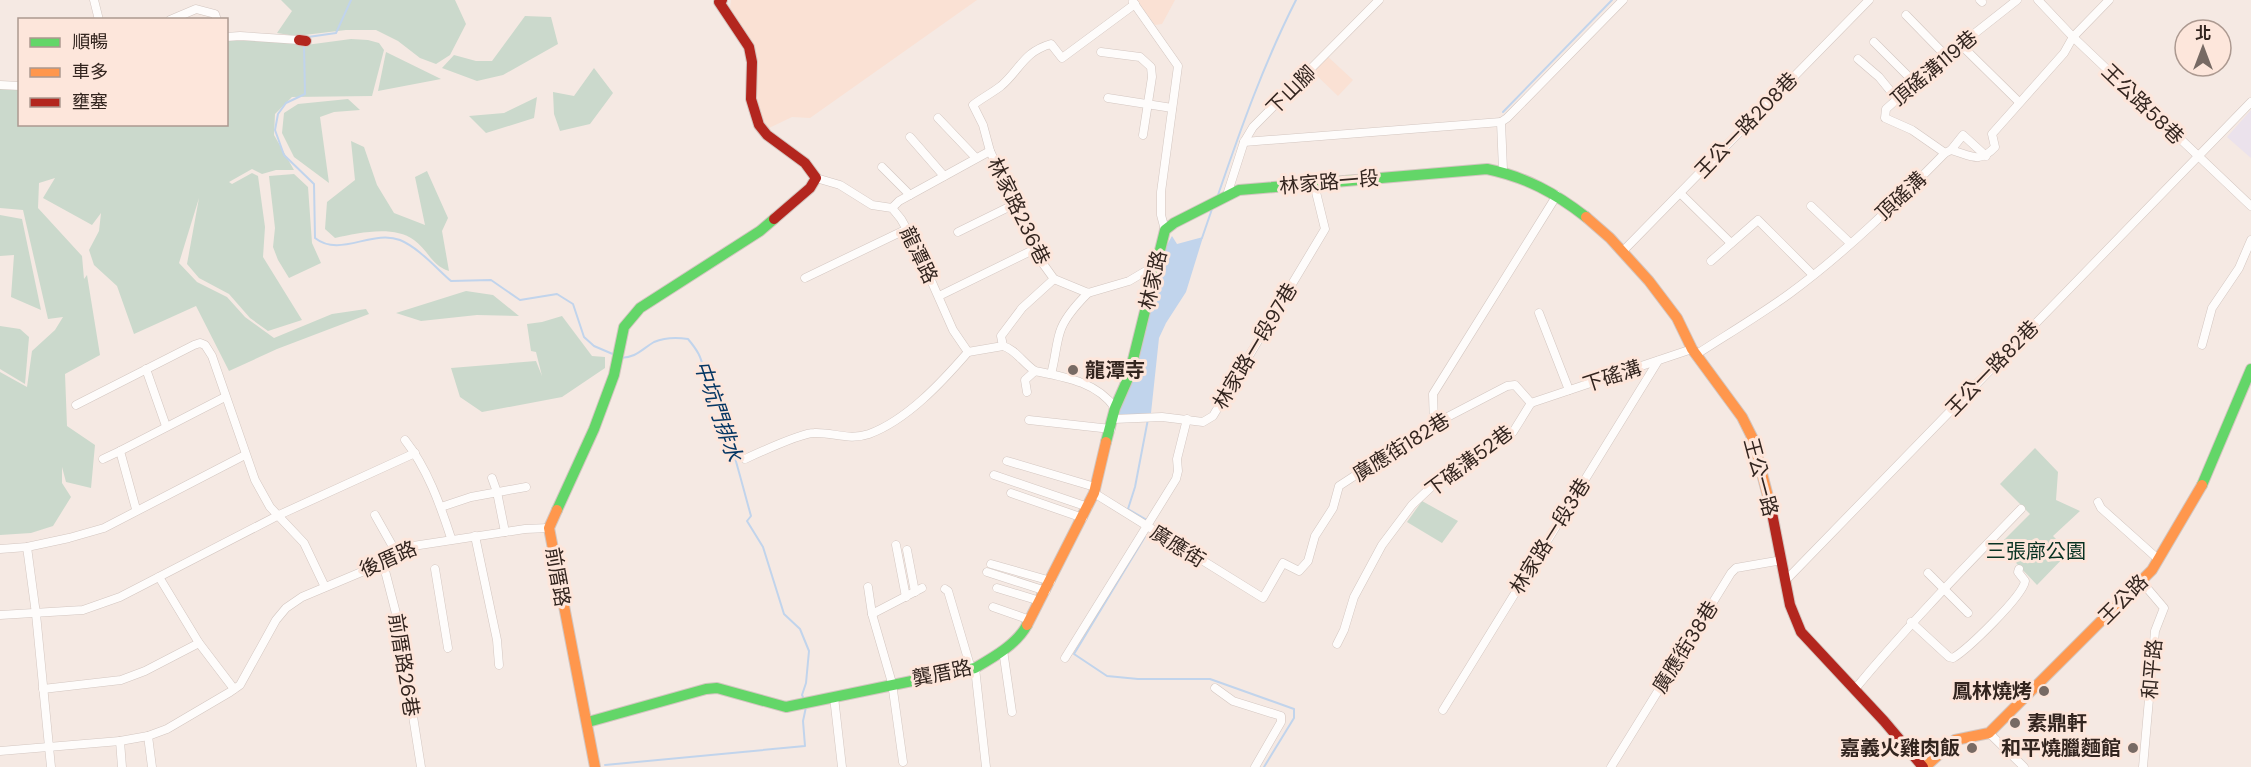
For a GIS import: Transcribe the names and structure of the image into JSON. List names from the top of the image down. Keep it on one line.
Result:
{"streets":{"street":["頂磘溝119巷","下山腳","王公路58巷","王公一路208巷","林家路一段","頂磘溝","林家路236巷","龍潭路","林家路","林家路一段97巷","王公一路82巷","下磘溝","廣應街182巷","下磘溝52巷","王公一路","林家路一段3巷","廣應街","後厝路","前厝路","王公路","廣應街38巷","前厝路26巷","和平路","龔厝路"]},"crossings":[["頂磘溝119巷","頂磘溝"],["下山腳","林家路一段"],["王公路58巷","王公一路82巷"],["王公一路208巷","王公一路"],["林家路一段","林家路"],["林家路一段","林家路一段97巷"],["林家路一段","王公一路"],["頂磘溝","下磘溝"],["頂磘溝","王公一路"],["林家路236巷","林家路"],["龍潭路","前厝路"],["林家路","林家路一段97巷"],["林家路","廣應街"],["林家路","龔厝路"],["王公一路82巷","王公一路"],["下磘溝","廣應街182巷"],["下磘溝","下磘溝52巷"],["下磘溝","王公一路"],["下磘溝","林家路一段3巷"],["廣應街182巷","下磘溝52巷"],["廣應街182巷","廣應街"],["王公一路","廣應街38巷"],["後厝路","前厝路"],["後厝路","前厝路26巷"],["前厝路","龔厝路"],["王公路","和平路"]],"water":["中坑門排水"],"parks":["三張廍公園"],"places":["龍潭寺","鳳林燒烤","素鼎軒","嘉義火雞肉飯","和平燒臘麵館"],"legend":["順暢","車多","壅塞"],"north":"top"}
